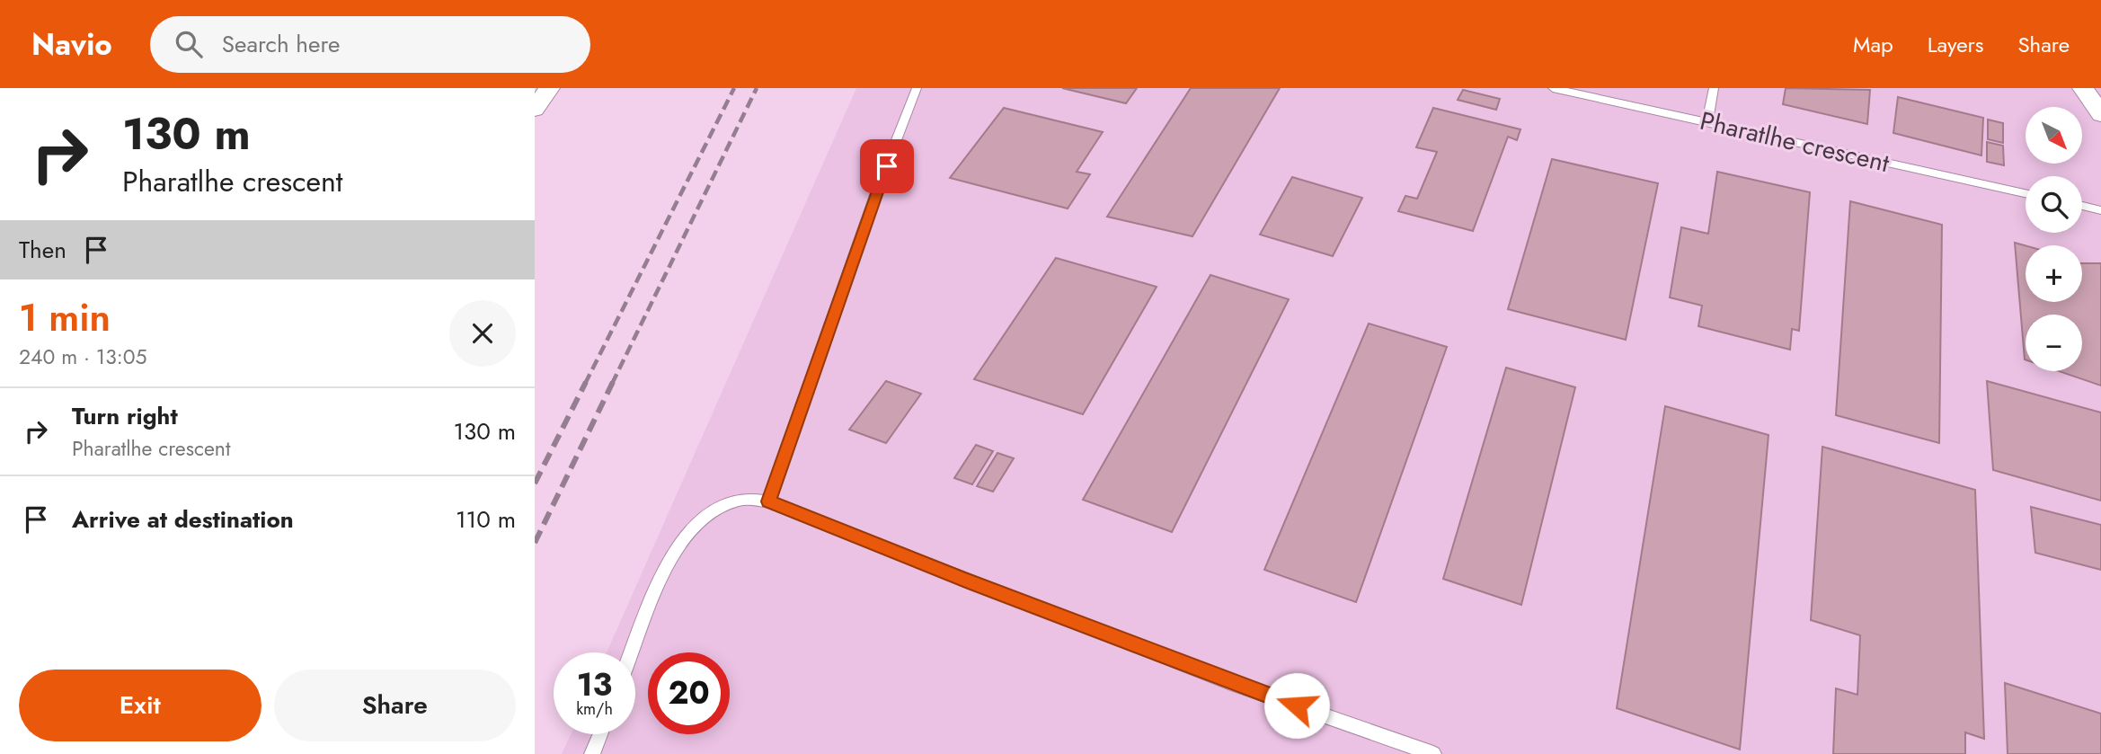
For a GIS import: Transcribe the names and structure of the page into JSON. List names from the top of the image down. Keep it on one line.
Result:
{"streets":{"lane":["Pharatlhe crescent"]},"north":"bottom right","page":{"header":"Navio","search":"Search here","nav":["Map","Layers","Share"],"turn":["130 m","Pharatlhe crescent"],"map_buttons":["+","−"],"then":"Then","heading":["1 min","240 m · 13:05"],"list":[{"name":"Turn right","note":"Pharatlhe crescent","value":"130 m"},{"name":"Arrive at destination","value":"110 m"}],"speed":"13 km/h","limit":"20","buttons":["Exit","Share"]}}
